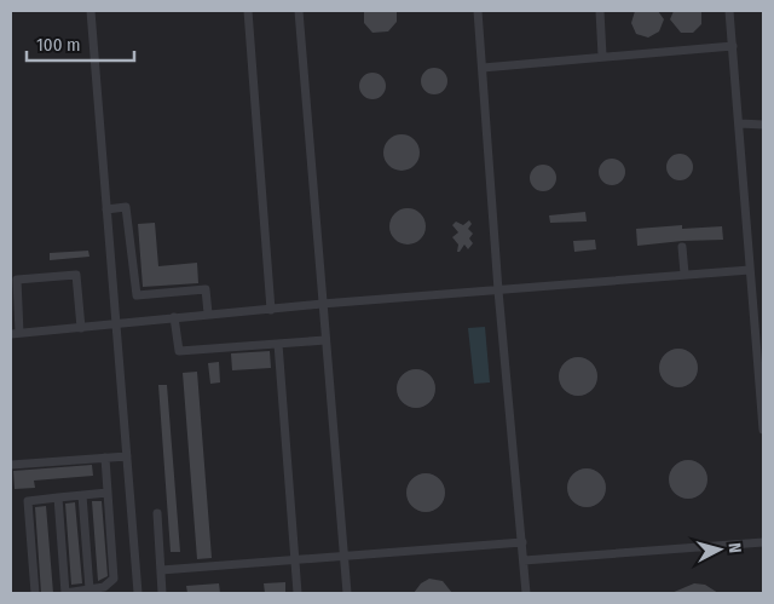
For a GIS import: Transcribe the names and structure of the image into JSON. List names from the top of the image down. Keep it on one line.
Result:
{"scale_bar":"100 m","north":"right"}
